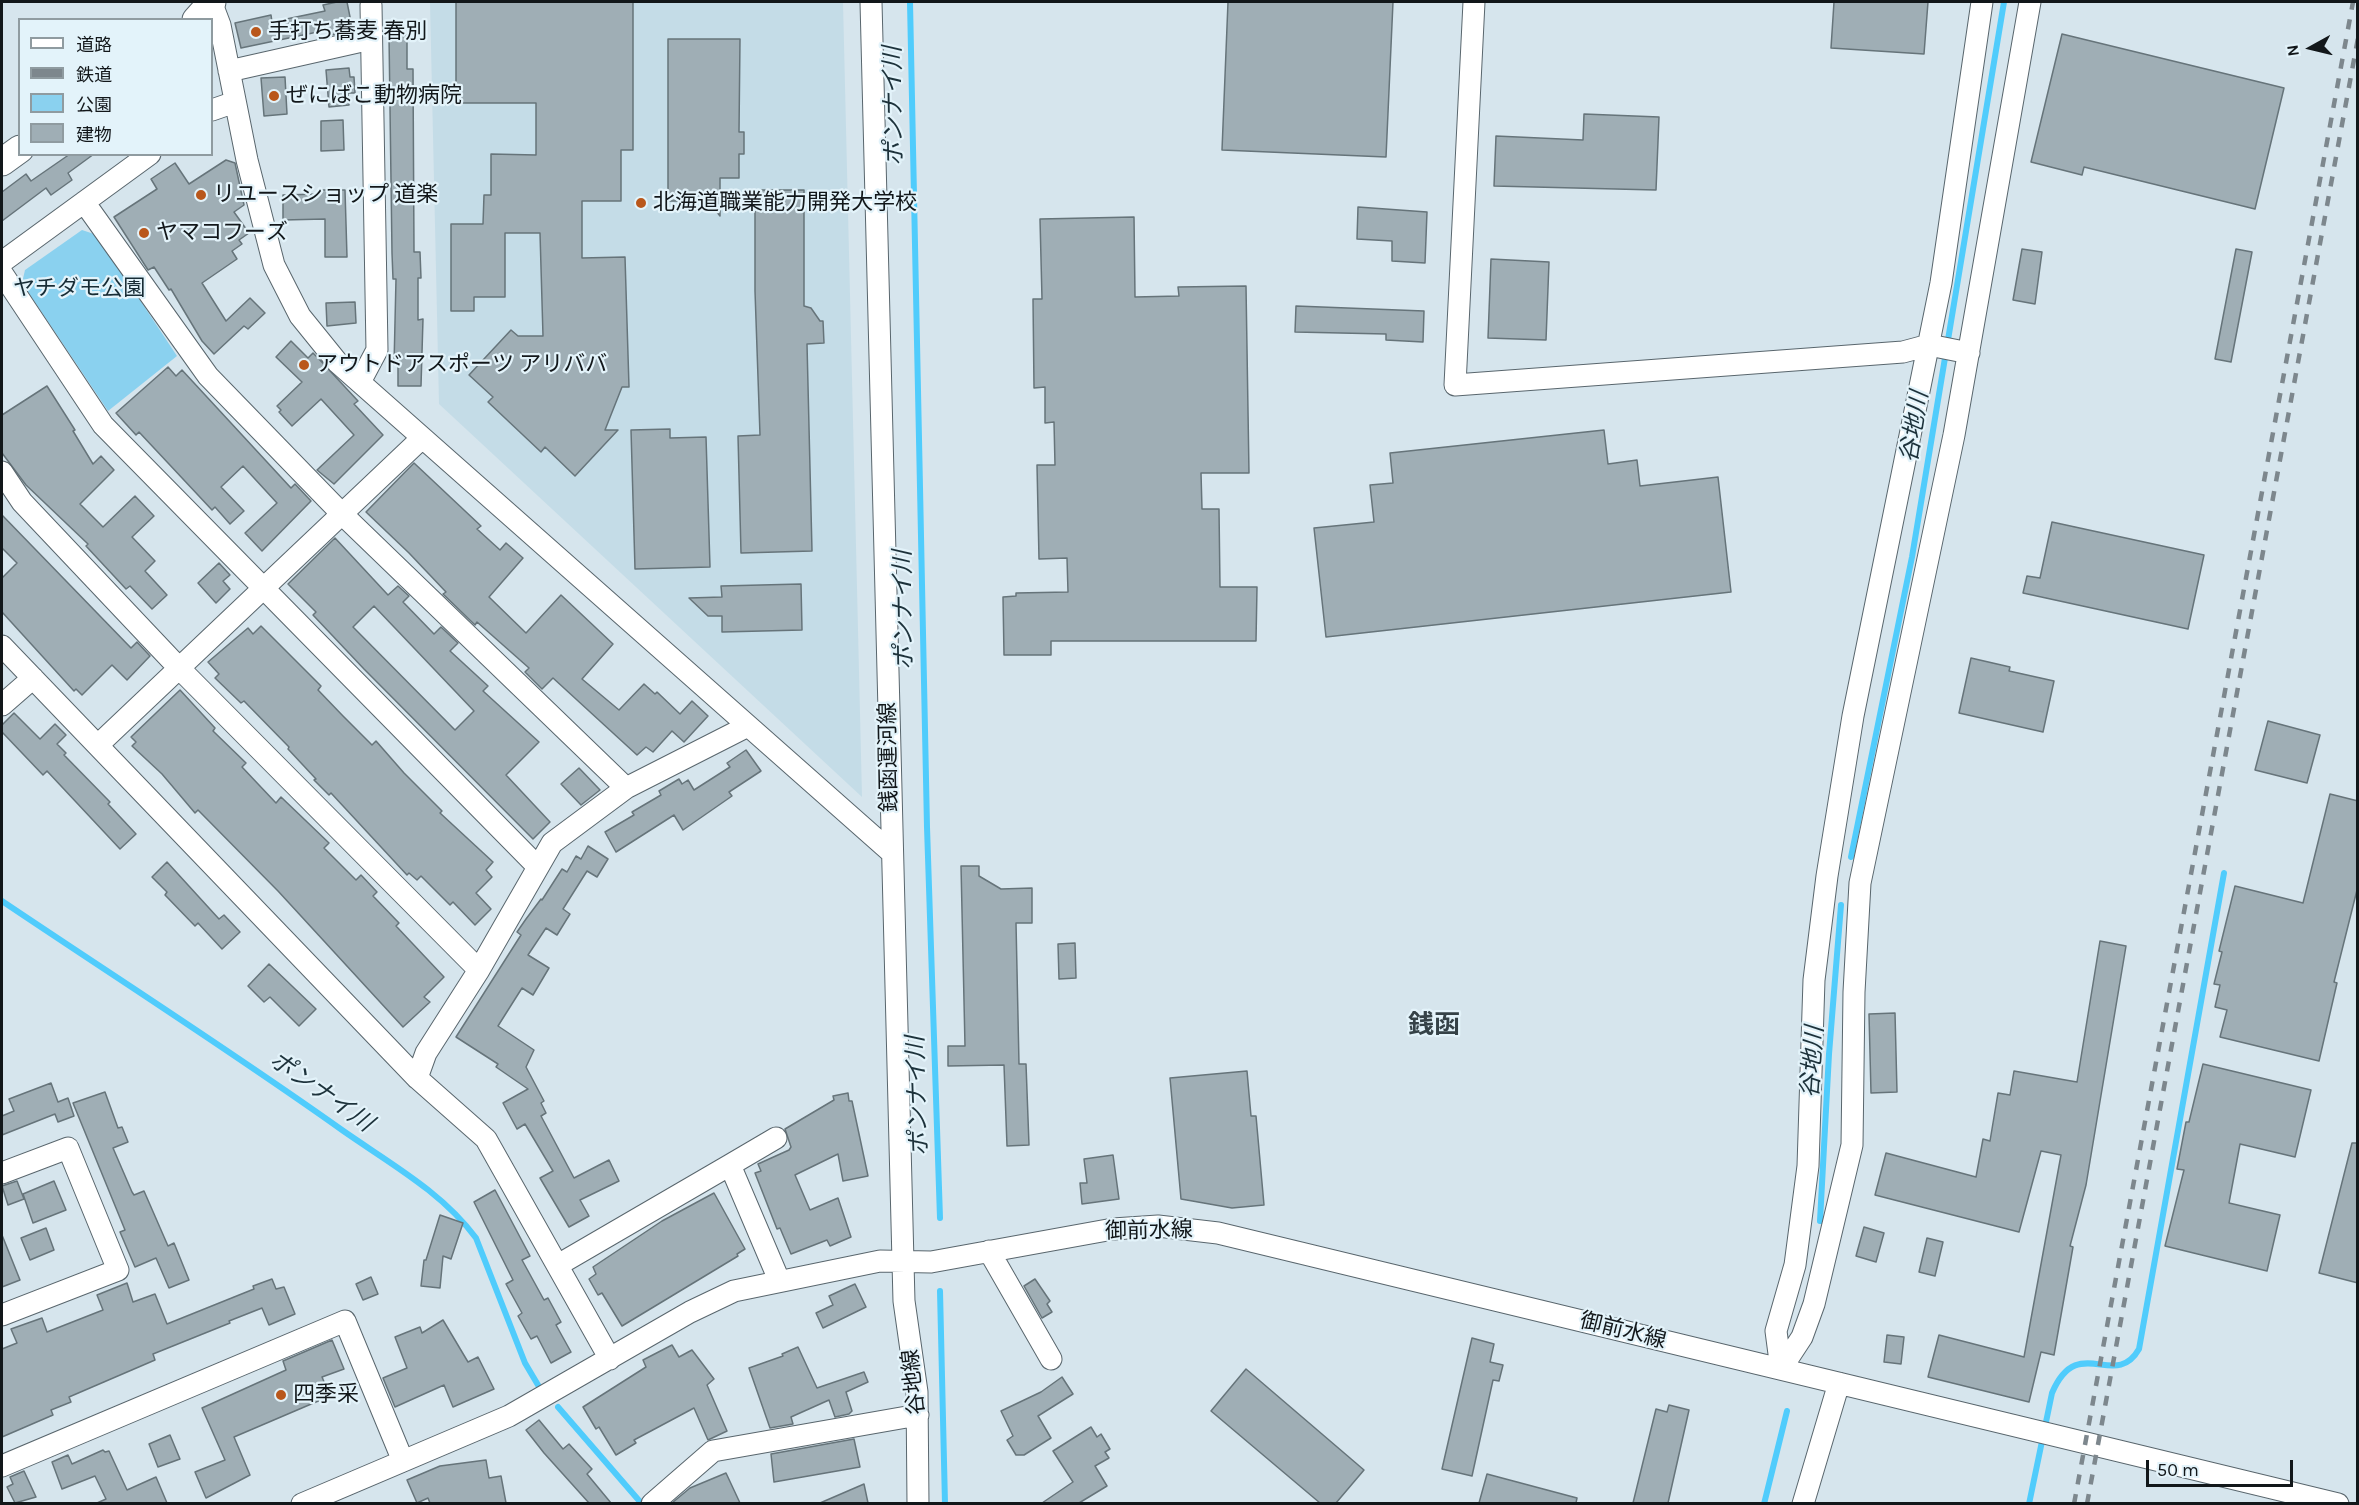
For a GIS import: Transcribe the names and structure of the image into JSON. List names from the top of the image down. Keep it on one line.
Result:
{"streets":{"street":["銭函運河線","御前水線","谷地線"]},"crossings":[["銭函運河線","御前水線"],["銭函運河線","谷地線"],["御前水線","谷地線"]],"districts":["銭函"],"water":["ポンナイ川","谷地川"],"parks":["ヤチダモ公園"],"places":["手打ち蕎麦 春別","ぜにばこ動物病院","リユースショップ 道楽","北海道職業能力開発大学校","ヤマコフーズ","アウトドアスポーツ アリババ","四季采"],"legend":["道路","鉄道","公園","建物"],"scale_bar":"50 m","north":"left"}
